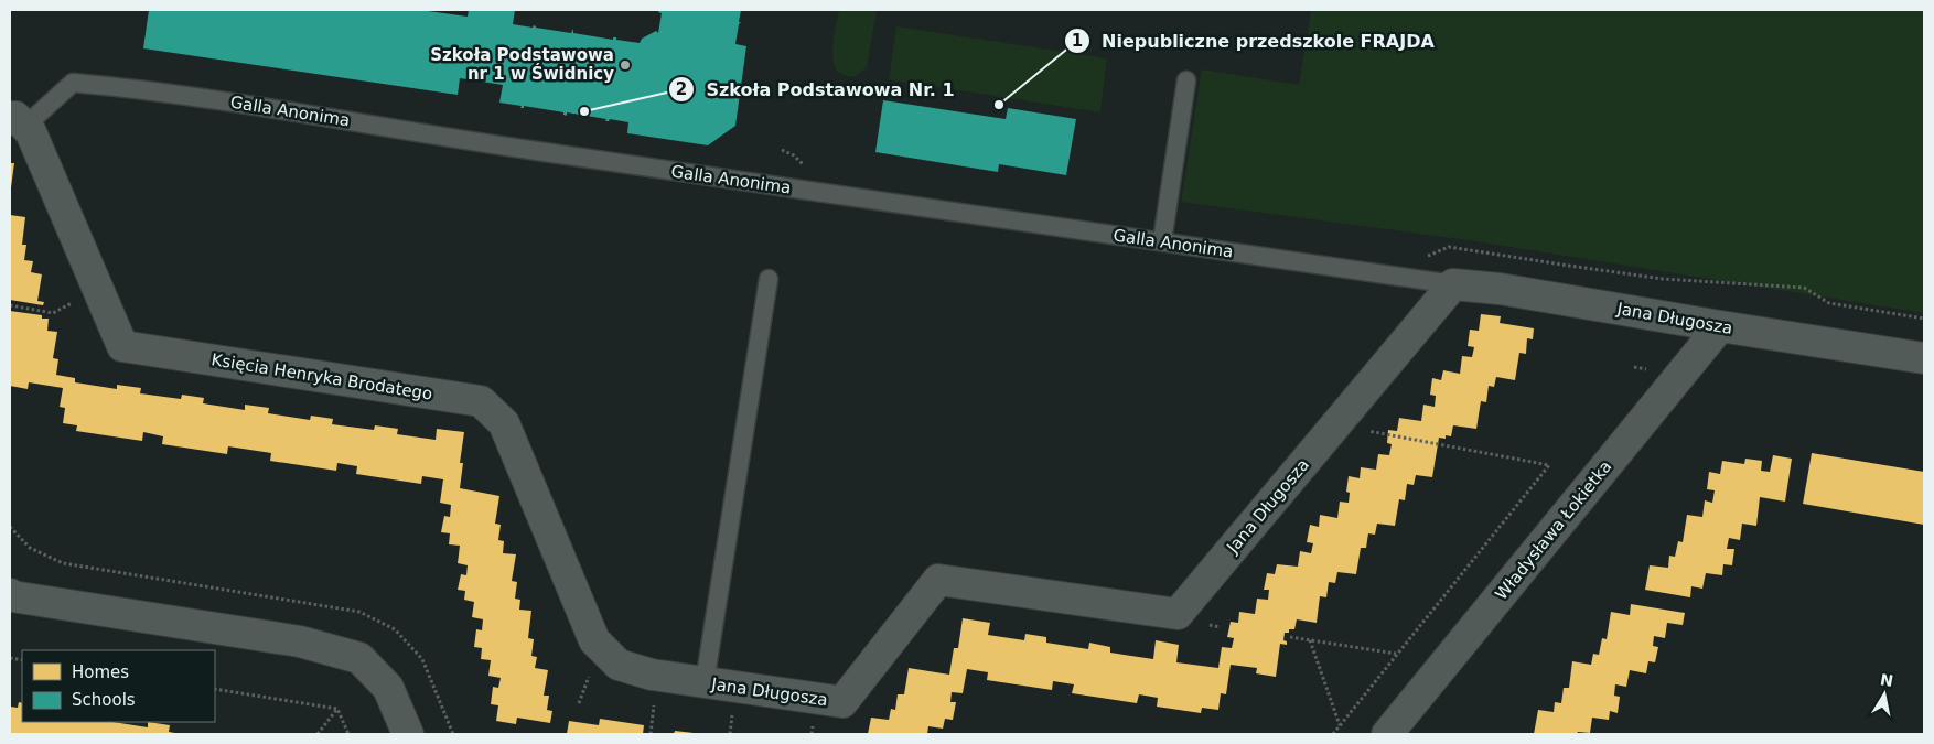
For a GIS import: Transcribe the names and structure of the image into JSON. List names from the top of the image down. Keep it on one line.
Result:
{"streets":{"street":["Jana Długosza","Księcia Henryka Brodatego","Władysława Łokietka"],"lane":["Galla Anonima"]},"crossings":[["Galla Anonima","Jana Długosza"],["Galla Anonima","Księcia Henryka Brodatego"],["Jana Długosza","Księcia Henryka Brodatego"],["Jana Długosza","Władysława Łokietka"]],"places":["Szkoła Podstawowa nr 1 w Świdnicy","Niepubliczne przedszkole FRAJDA","Szkoła Podstawowa Nr. 1"],"legend":["Homes","Schools"],"north":"top"}
